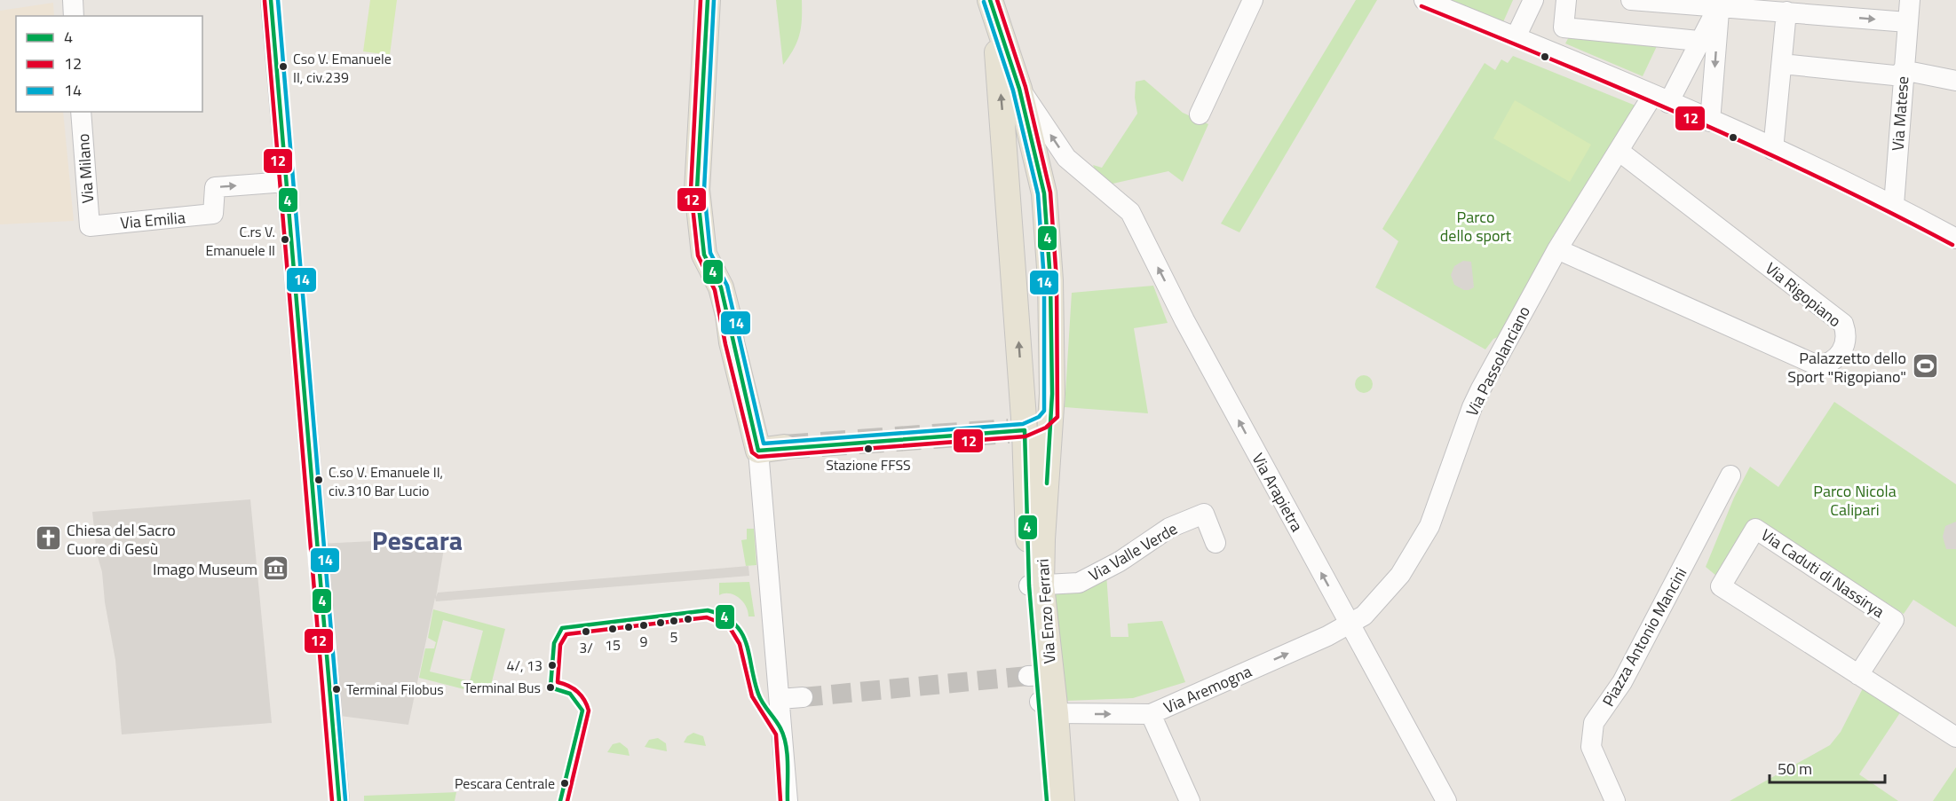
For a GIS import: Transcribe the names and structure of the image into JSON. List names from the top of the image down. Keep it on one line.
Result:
{"streets":{"main road":["Via Enzo Ferrari"],"street":["Via Matese","Via Milano","Via Emilia","Via Rigopiano","Via Passolanciano","Via Arapietra","Via Valle Verde","Via Caduti di Nassirya","Piazza Antonio Mancini","Via Aremogna"]},"crossings":[["Via Milano","Via Emilia"],["Via Rigopiano","Via Passolanciano"],["Via Passolanciano","Via Arapietra"],["Via Passolanciano","Via Aremogna"],["Via Arapietra","Via Enzo Ferrari"],["Via Arapietra","Via Aremogna"],["Via Valle Verde","Via Enzo Ferrari"],["Via Enzo Ferrari","Via Aremogna"]],"one_way":["Via Emilia","Via Arapietra","Via Aremogna"],"districts":["Pescara"],"parks":["Parco dello sport","Parco Nicola Calipari"],"places":{"other":["Cso V. Emanuele II, civ.239","C.rs V. Emanuele II","Stazione FFSS","C.so V. Emanuele II, civ.310 Bar Lucio","5","9","15","3/","4/, 13","Terminal Bus","Terminal Filobus","Pescara Centrale"],"sports":["Palazzetto dello Sport \"Rigopiano\""],"church":["Chiesa del Sacro Cuore di Gesù"],"museum":["Imago Museum"]},"lines":["transit line 4","transit line 12","transit line 14"],"legend":["4","12","14"],"scale_bar":"50 m"}
